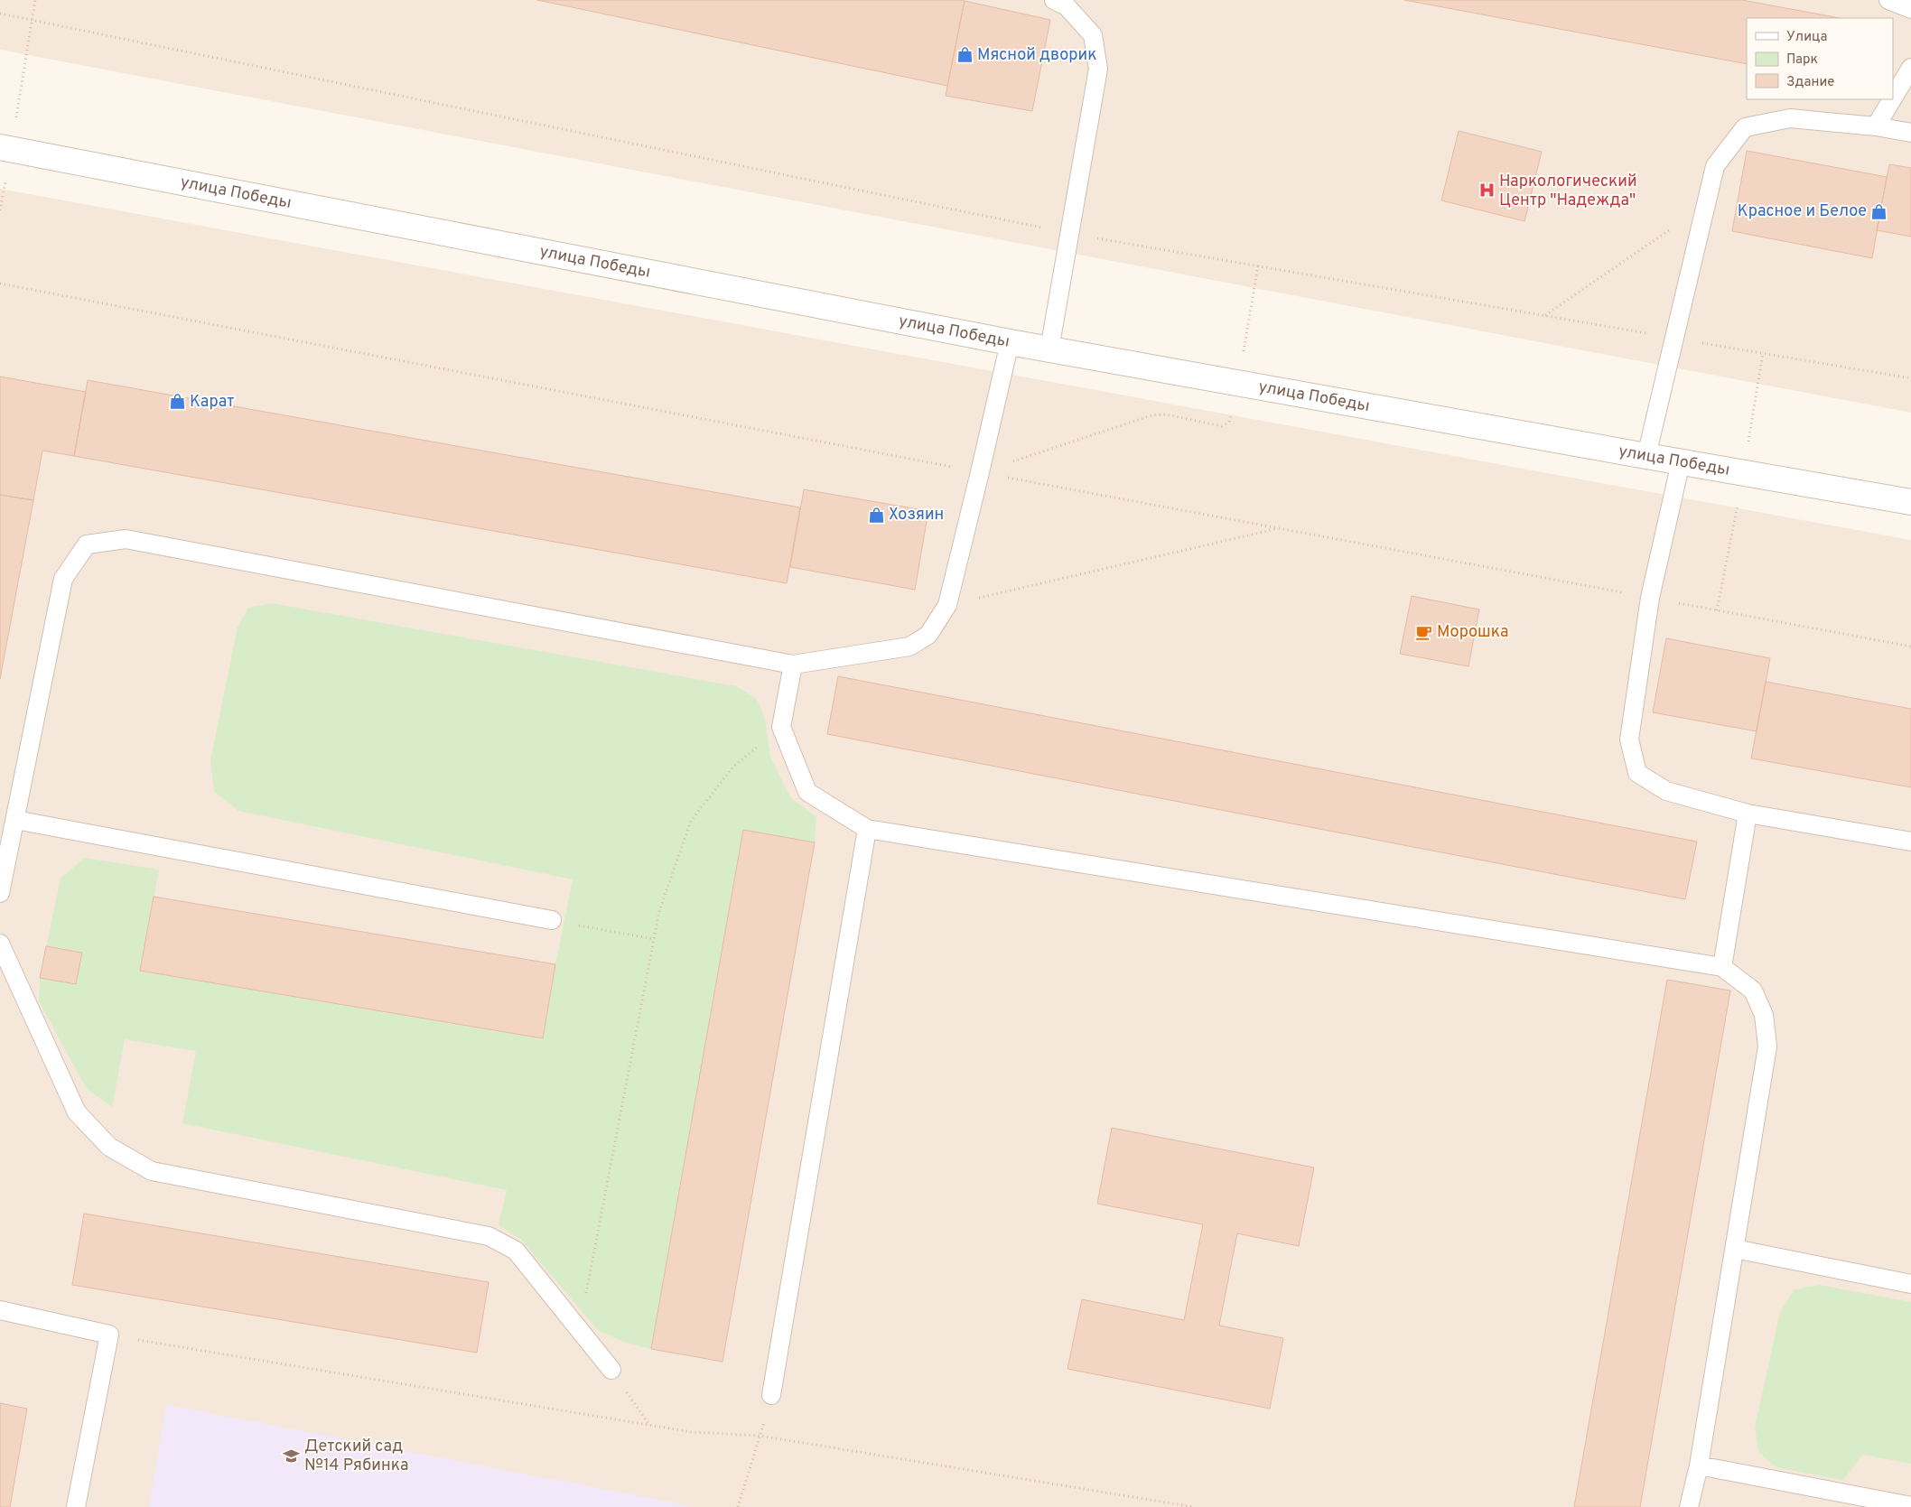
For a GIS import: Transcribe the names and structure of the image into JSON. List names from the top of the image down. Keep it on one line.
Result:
{"streets":{"street":["улица Победы"]},"places":{"shop":["Мясной дворик","Красное и Белое","Карат","Хозяин"],"hospital":["Наркологический Центр \"Надежда\""],"cafe":["Морошка"],"school or university":["Детский сад №14 Рябинка"]},"legend":["Улица","Парк","Здание"]}
